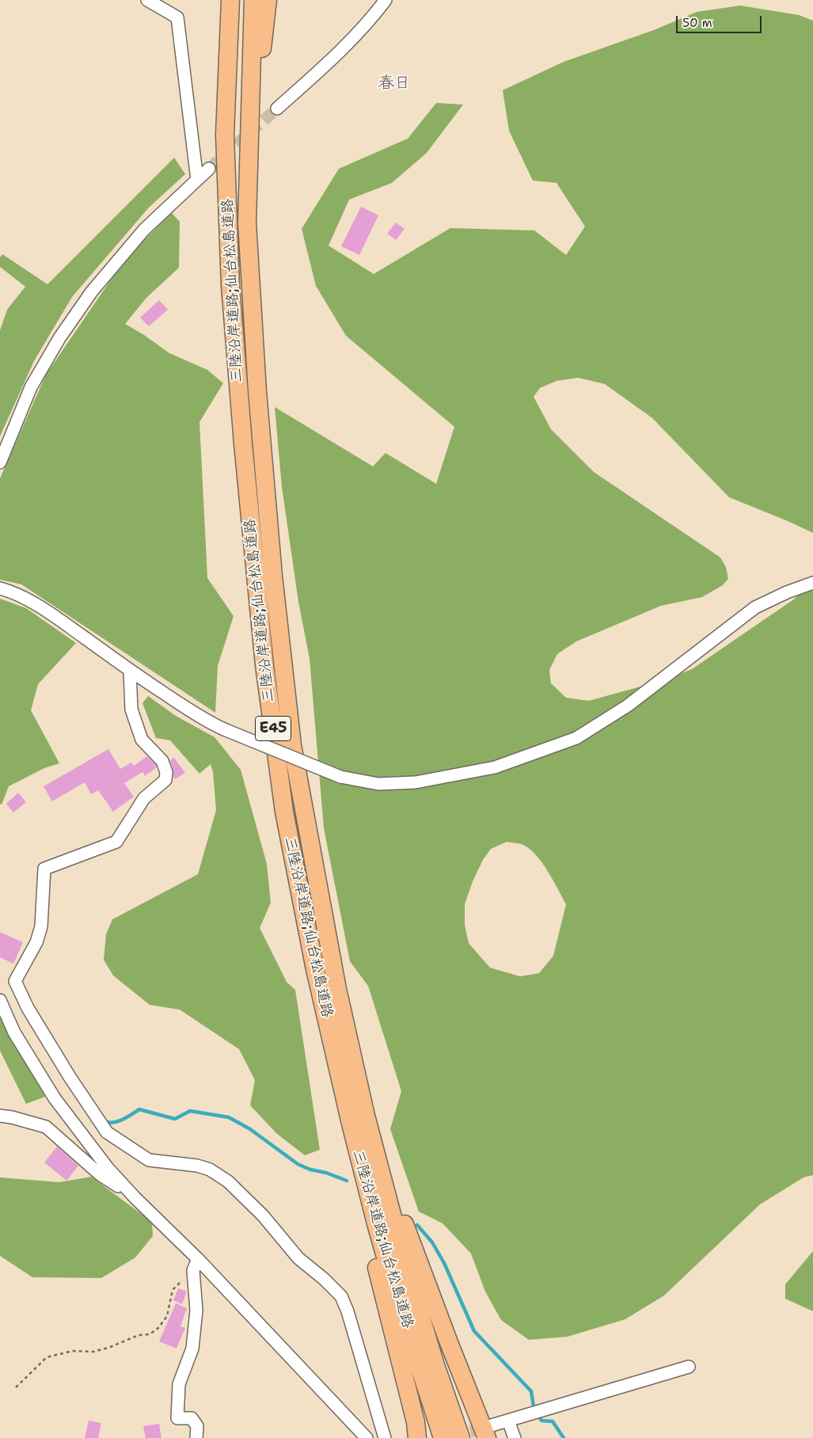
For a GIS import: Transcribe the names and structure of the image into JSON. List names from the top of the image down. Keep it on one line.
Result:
{"streets":{"highway":["三陸沿岸道路;仙台松島道路","E45"]},"districts":["春日"],"scale_bar":"50 m"}
